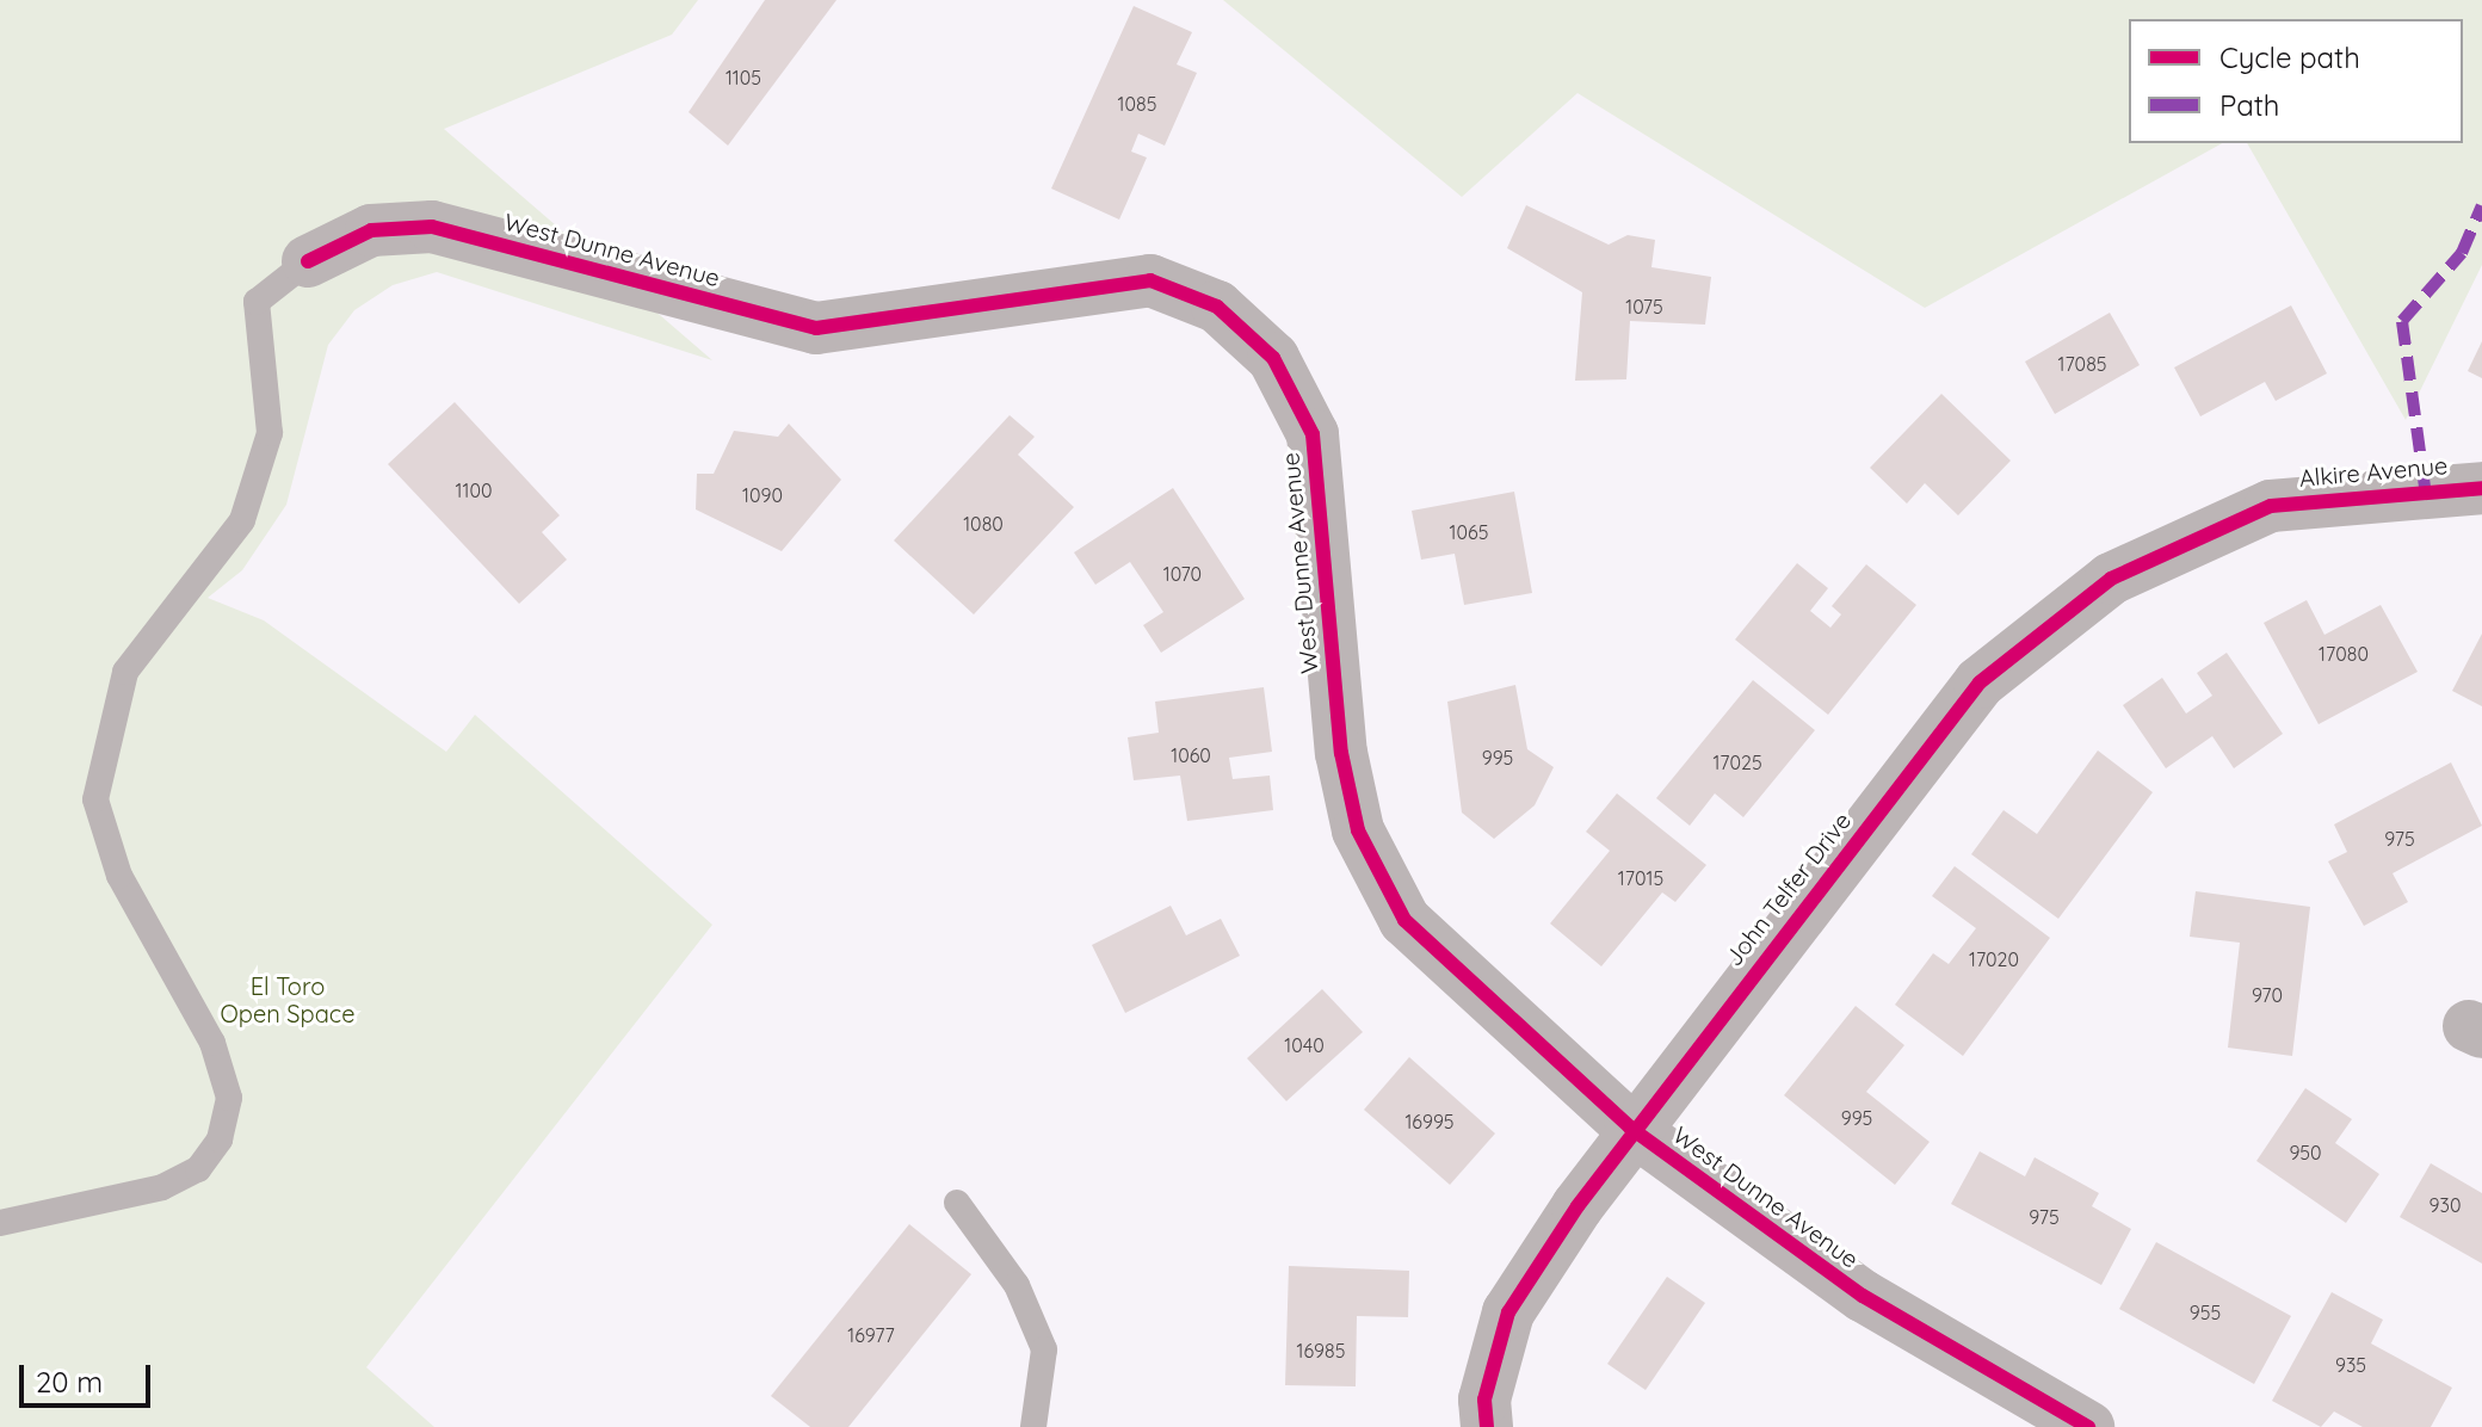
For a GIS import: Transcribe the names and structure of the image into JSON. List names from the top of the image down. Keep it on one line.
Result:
{"streets":{"street":["West Dunne Avenue","Alkire Avenue","John Telfer Drive"]},"crossings":[["West Dunne Avenue","John Telfer Drive"],["Alkire Avenue","John Telfer Drive"]],"parks":["El Toro Open Space"],"house_numbers":["1105","1085","1075","17085","1100","1090","1080","1065","1070","17080","1060","995","17025","975","17015","17020","970","1040","995","16995","950","930","975","955","16977","16985","935"],"legend":["Cycle path","Path"],"scale_bar":"20 m"}
